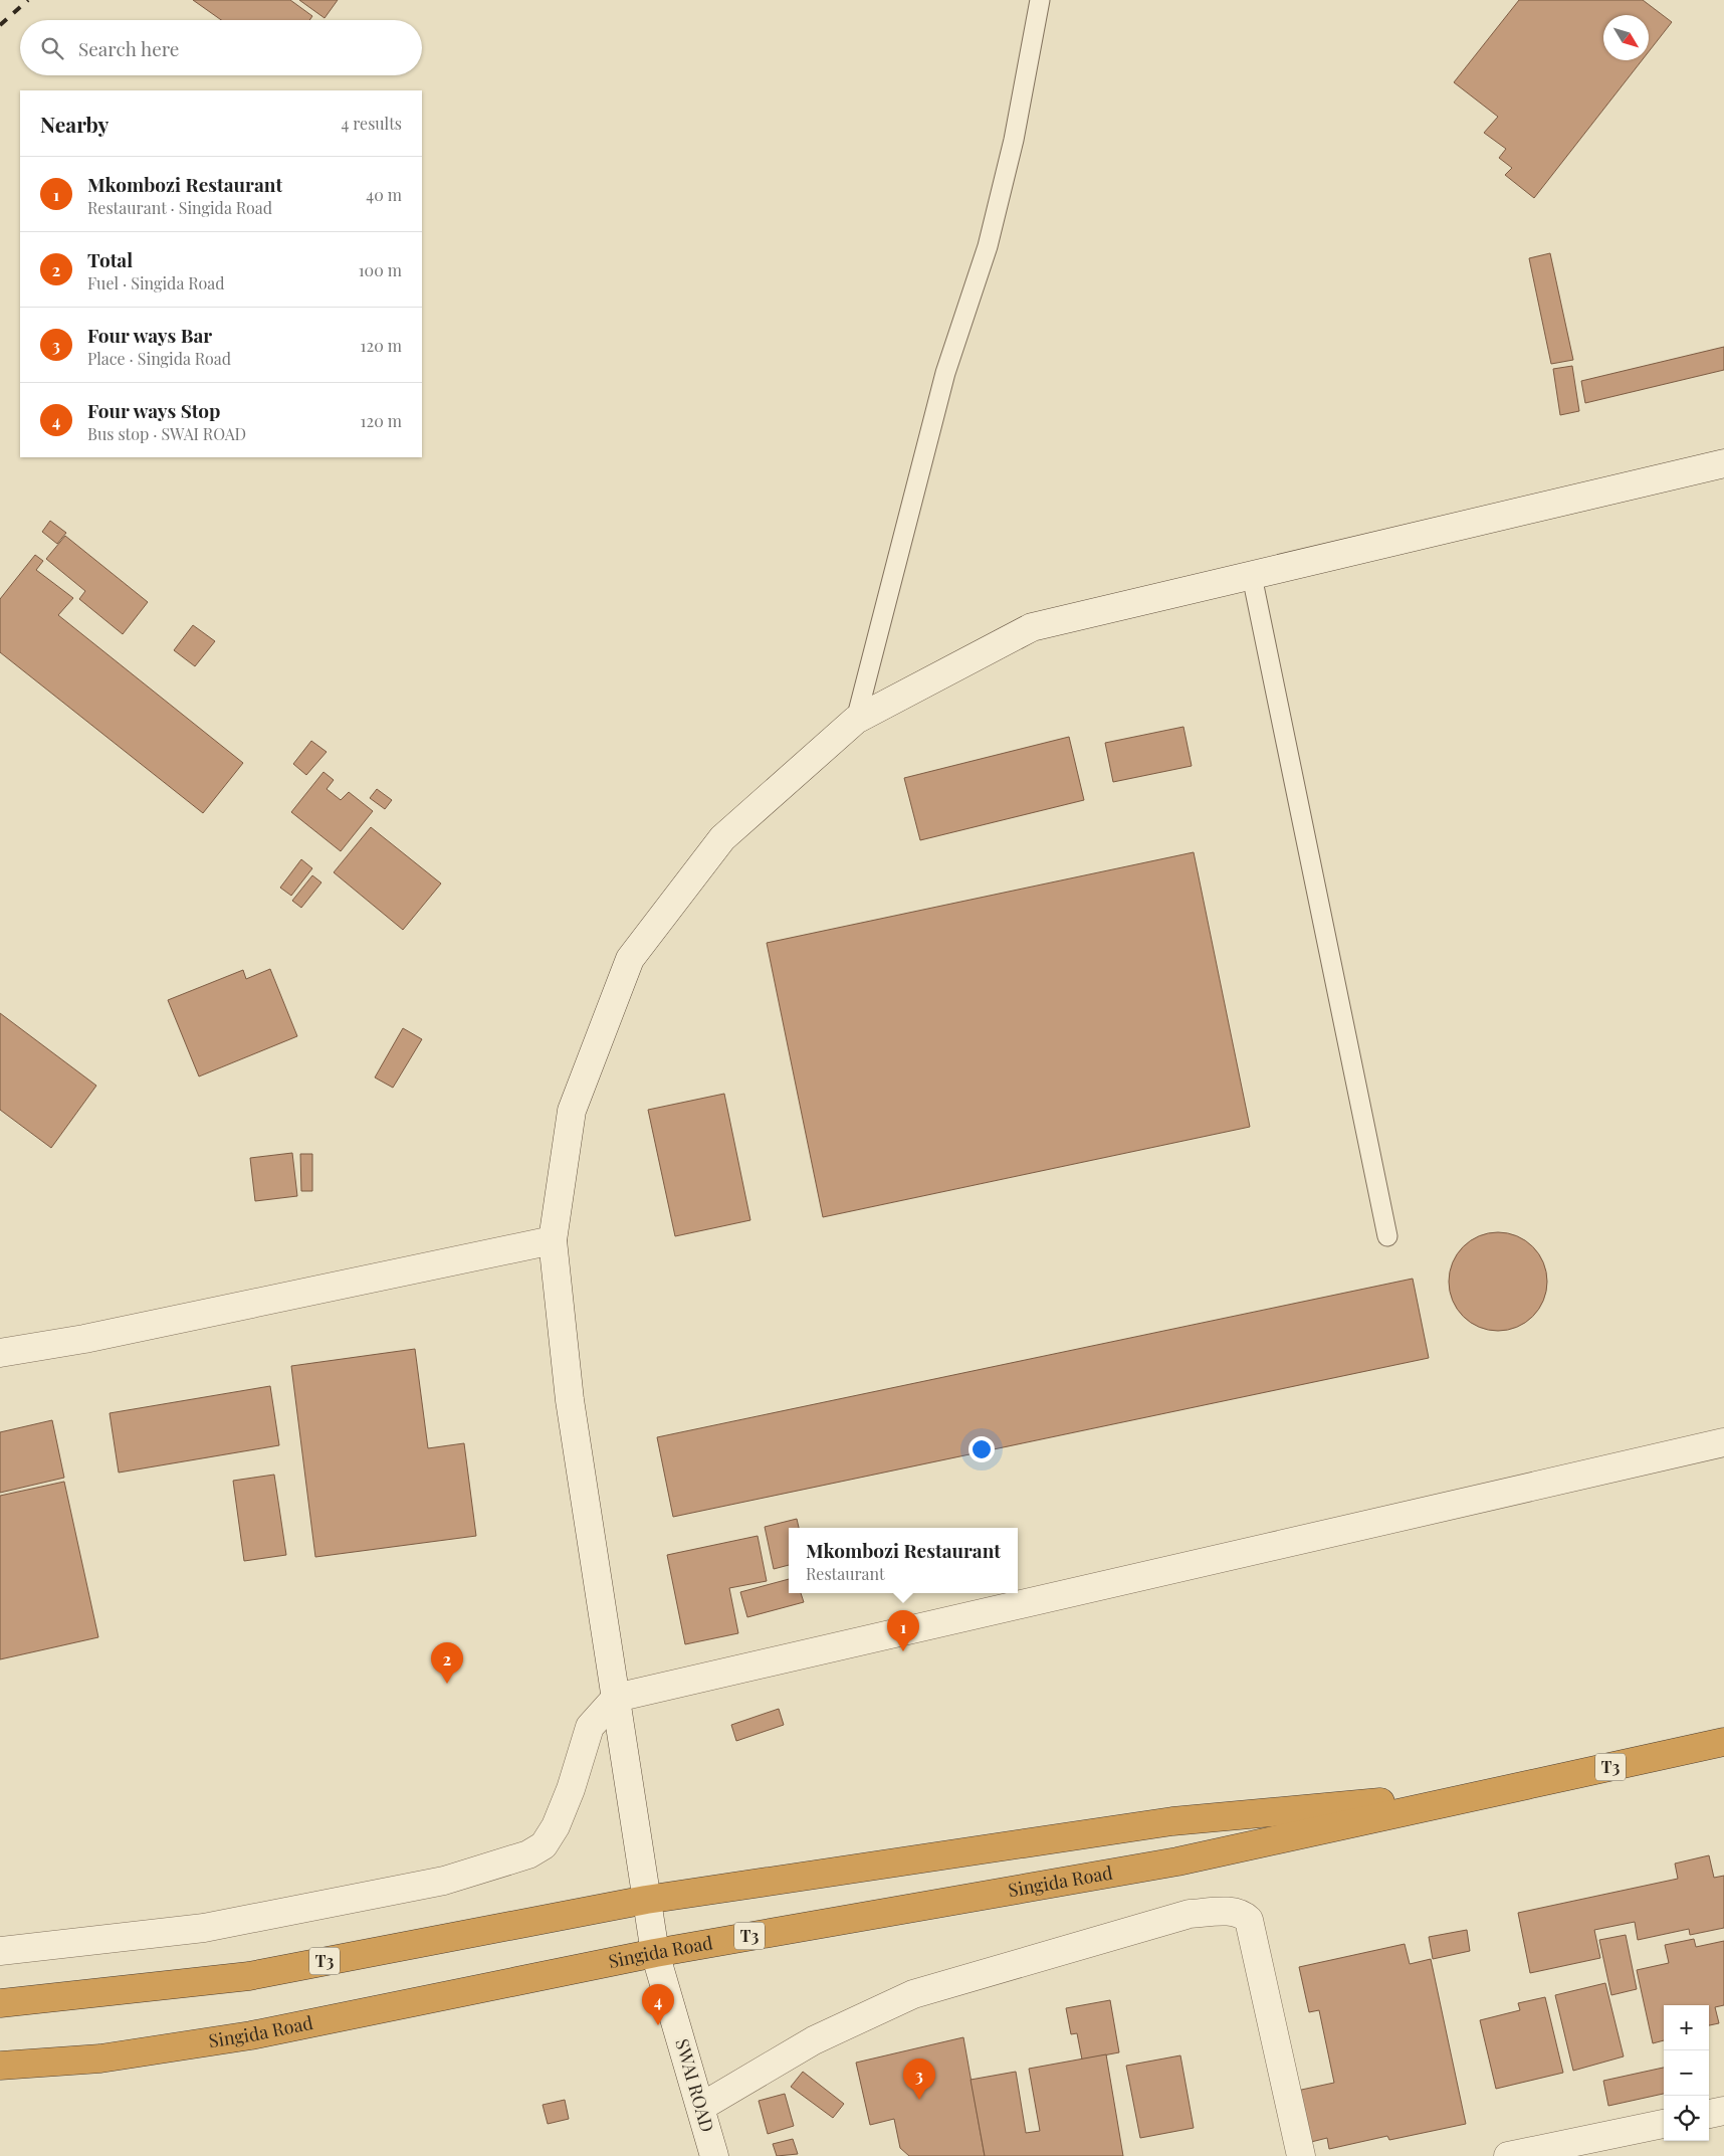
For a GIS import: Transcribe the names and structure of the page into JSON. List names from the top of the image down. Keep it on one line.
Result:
{"streets":{"highway":["T3","Singida Road"],"street":["SWAI ROAD"]},"crossings":[["Singida Road","SWAI ROAD"]],"north":"bottom right","page":{"search":"Search here","heading":["Nearby","4 results"],"list":[{"mark":"1","name":"Mkombozi Restaurant","note":"Restaurant · Singida Road","value":"40 m"},{"mark":"2","name":"Total","note":"Fuel · Singida Road","value":"100 m"},{"mark":"3","name":"Four ways Bar","note":"Place · Singida Road","value":"120 m"},{"mark":"4","name":"Four ways Stop","note":"Bus stop · SWAI ROAD","value":"120 m"}],"popup":["Mkombozi Restaurant","Restaurant"],"pins":["1","2","4","3"],"map_buttons":["+","−"]}}
